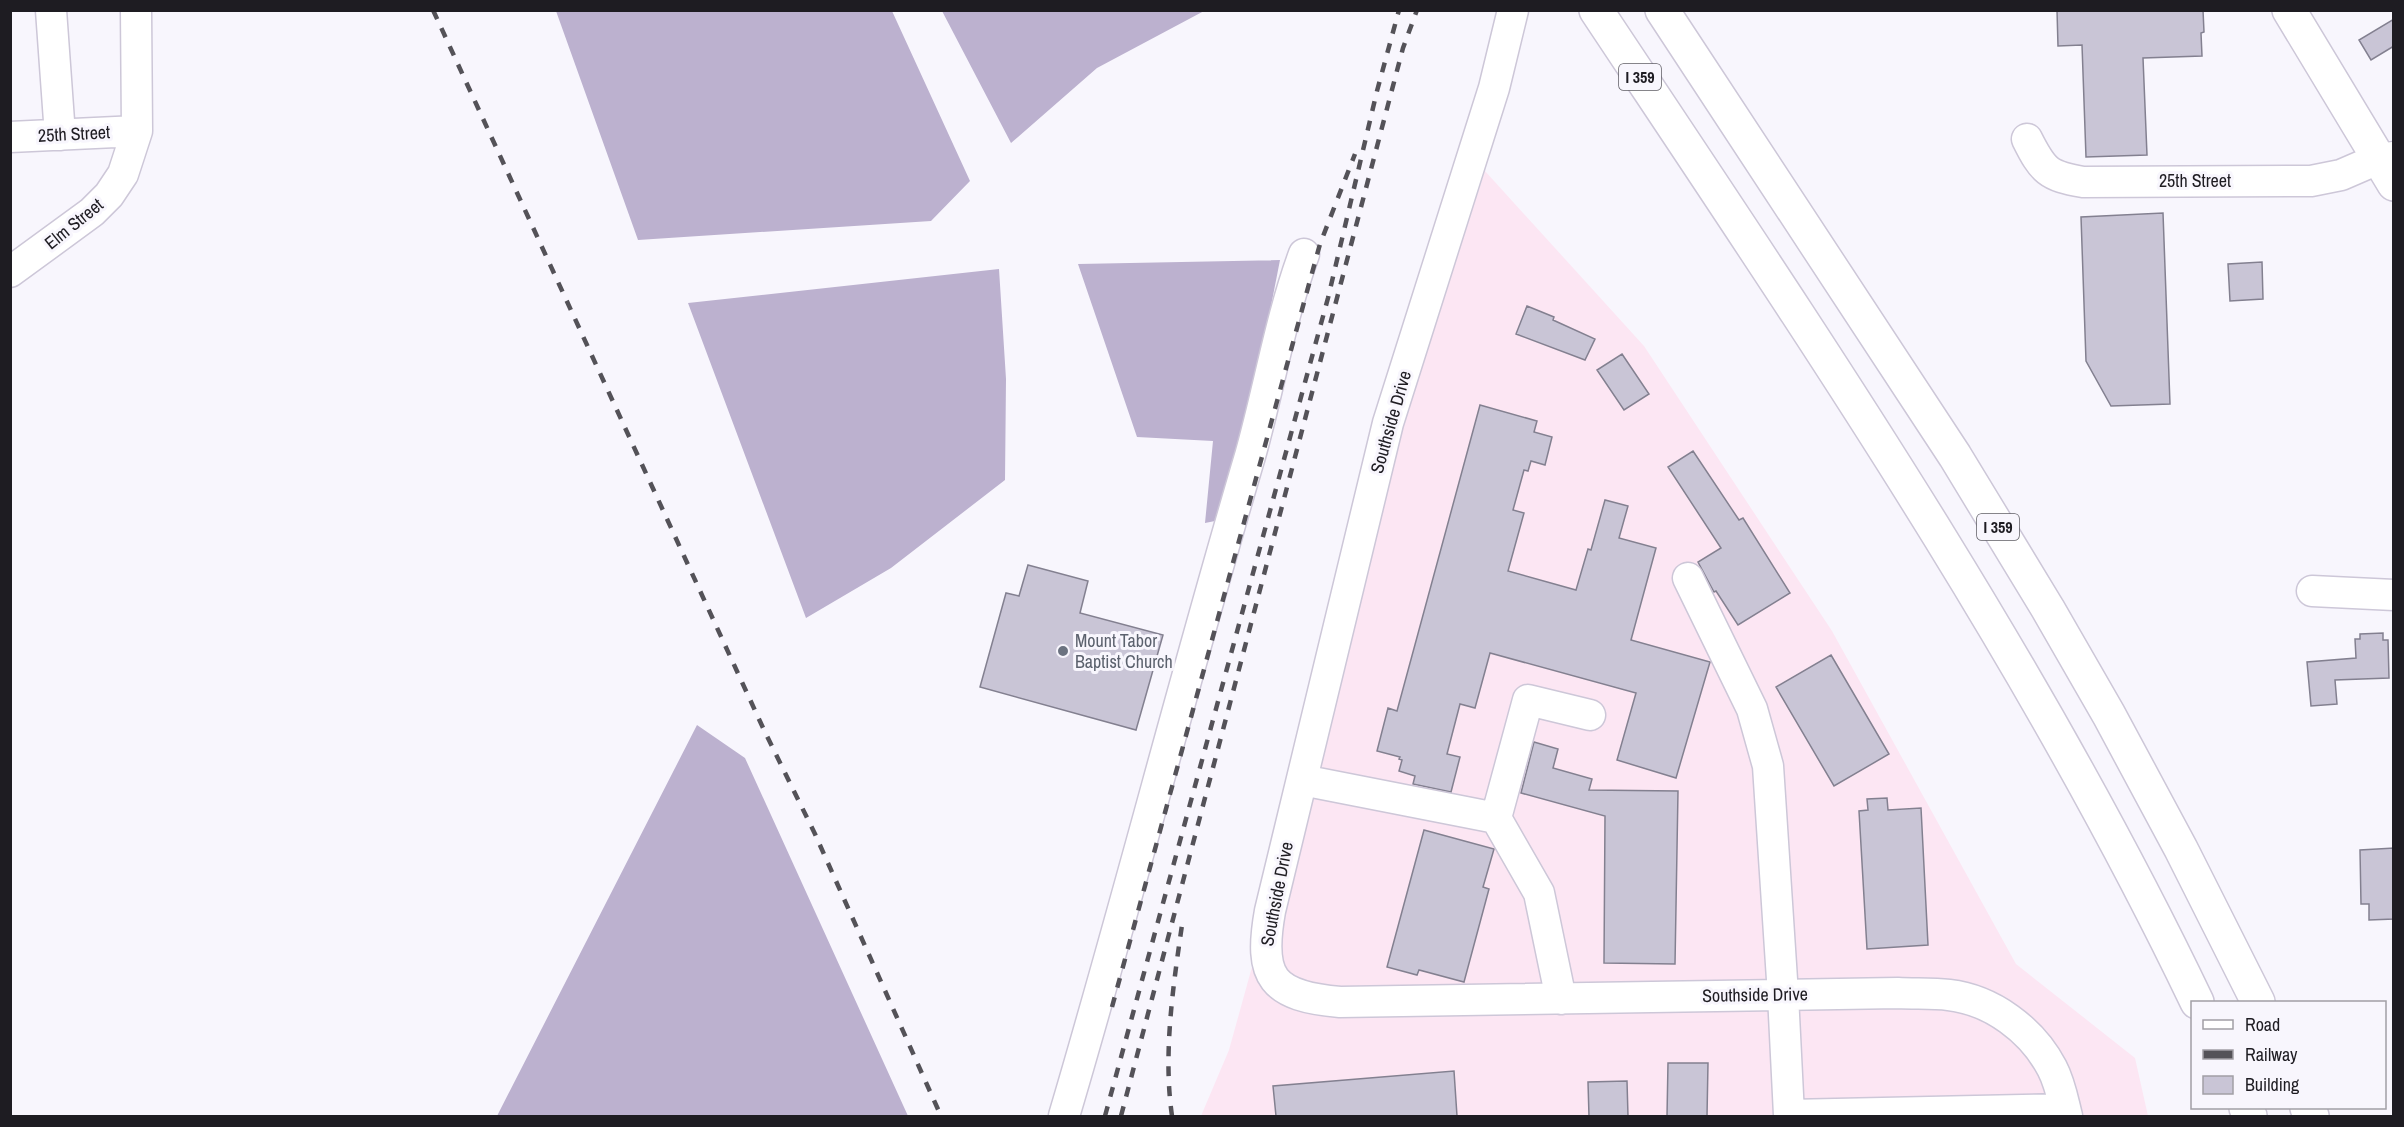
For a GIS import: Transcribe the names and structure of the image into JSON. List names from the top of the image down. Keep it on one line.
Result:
{"streets":{"main road":["I 359"],"street":["25th Street","Elm Street","Southside Drive"]},"crossings":[["25th Street","Elm Street"]],"places":["Mount Tabor Baptist Church"],"legend":["Road","Railway","Building"]}
